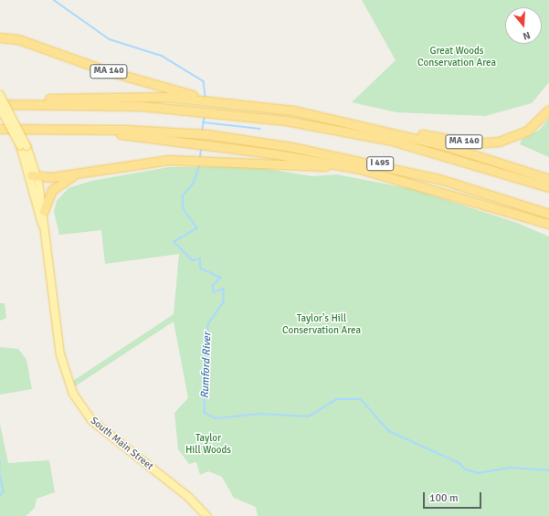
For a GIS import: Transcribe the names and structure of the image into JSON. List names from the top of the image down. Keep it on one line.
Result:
{"streets":{"highway":["MA 140","I 495"],"main road":["South Main Street"]},"crossings":[["I 495","South Main Street"]],"water":["Rumford River"],"parks":["Great Woods Conservation Area","Taylor's Hill Conservation Area","Taylor Hill Woods"],"scale_bar":"100 m","north":"bottom"}
